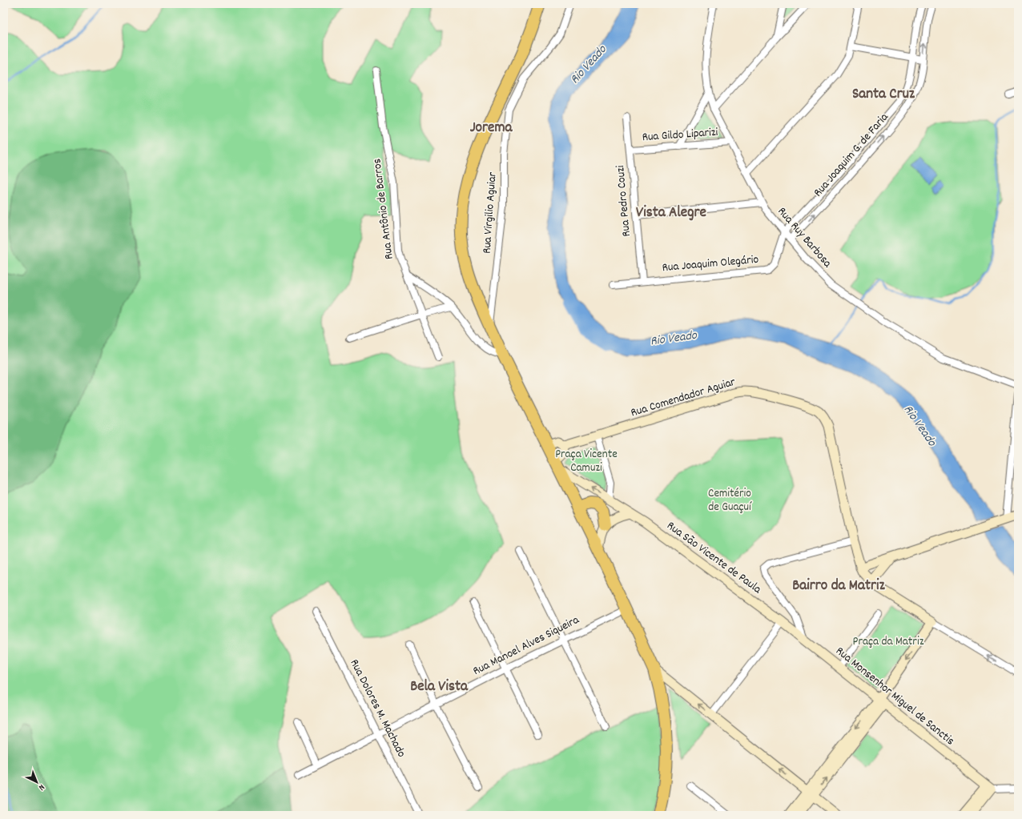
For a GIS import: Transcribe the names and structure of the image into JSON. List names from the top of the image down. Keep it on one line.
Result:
{"streets":{"street":["Rua Gildo Liparizi","Rua Joaquim G. de Faria","Rua Pedro Couzi","Rua Antônio de Barros","Rua Virgilio Aguiar","Rua Ruy Barbosa","Rua Joaquim Olegário","Rua Comendador Aguiar","Rua São Vicente de Paula","Rua Manoel Alves Siqueira","Rua Monsenhor Miguel de Sanctis","Rua Dolores M. Machado"]},"crossings":[["Rua Gildo Liparizi","Rua Pedro Couzi"],["Rua Gildo Liparizi","Rua Ruy Barbosa"],["Rua Joaquim G. de Faria","Rua Ruy Barbosa"],["Rua Joaquim G. de Faria","Rua Joaquim Olegário"],["Rua Pedro Couzi","Rua Joaquim Olegário"],["Rua Ruy Barbosa","Rua Joaquim Olegário"],["Rua São Vicente de Paula","Rua Monsenhor Miguel de Sanctis"],["Rua Manoel Alves Siqueira","Rua Dolores M. Machado"]],"districts":["Santa Cruz","Jorema","Vista Alegre","Bairro da Matriz","Bela Vista"],"water":["Rio Veado"],"parks":["Praça Vicente Camuzi","Cemitério de Guaçuí","Praça da Matriz"],"north":"bottom right"}
